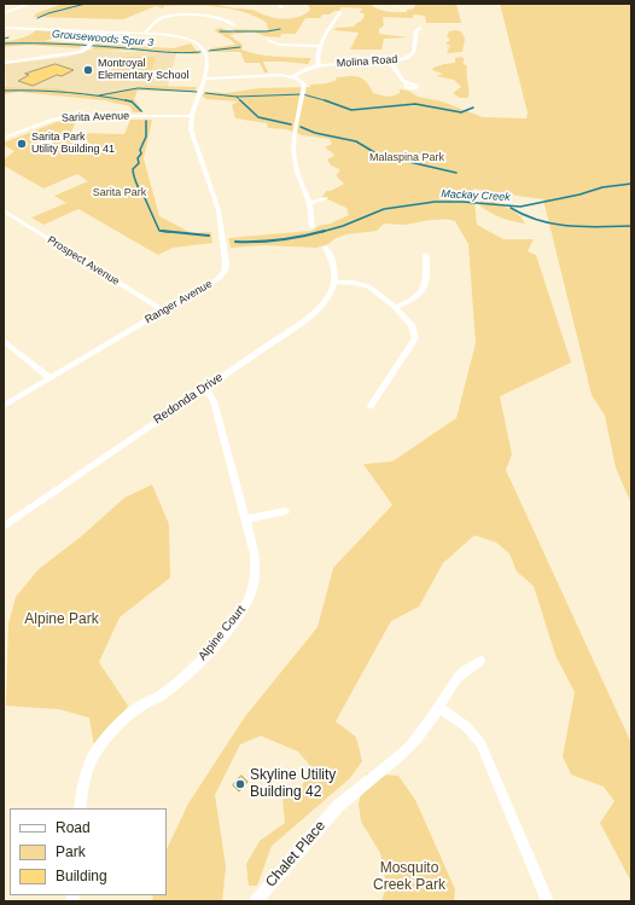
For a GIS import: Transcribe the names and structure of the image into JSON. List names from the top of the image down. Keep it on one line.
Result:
{"streets":{"street":["Molina Road","Sarita Avenue","Prospect Avenue","Ranger Avenue","Redonda Drive","Alpine Court","Chalet Place"]},"crossings":[["Sarita Avenue","Ranger Avenue"],["Prospect Avenue","Ranger Avenue"],["Redonda Drive","Alpine Court"]],"water":["Grousewoods Spur 3","Mackay Creek"],"parks":["Malaspina Park","Sarita Park","Alpine Park","Mosquito Creek Park"],"places":["Montroyal Elementary School","Sarita Park Utility Building 41","Skyline Utility Building 42"],"legend":["Road","Park","Building"]}
